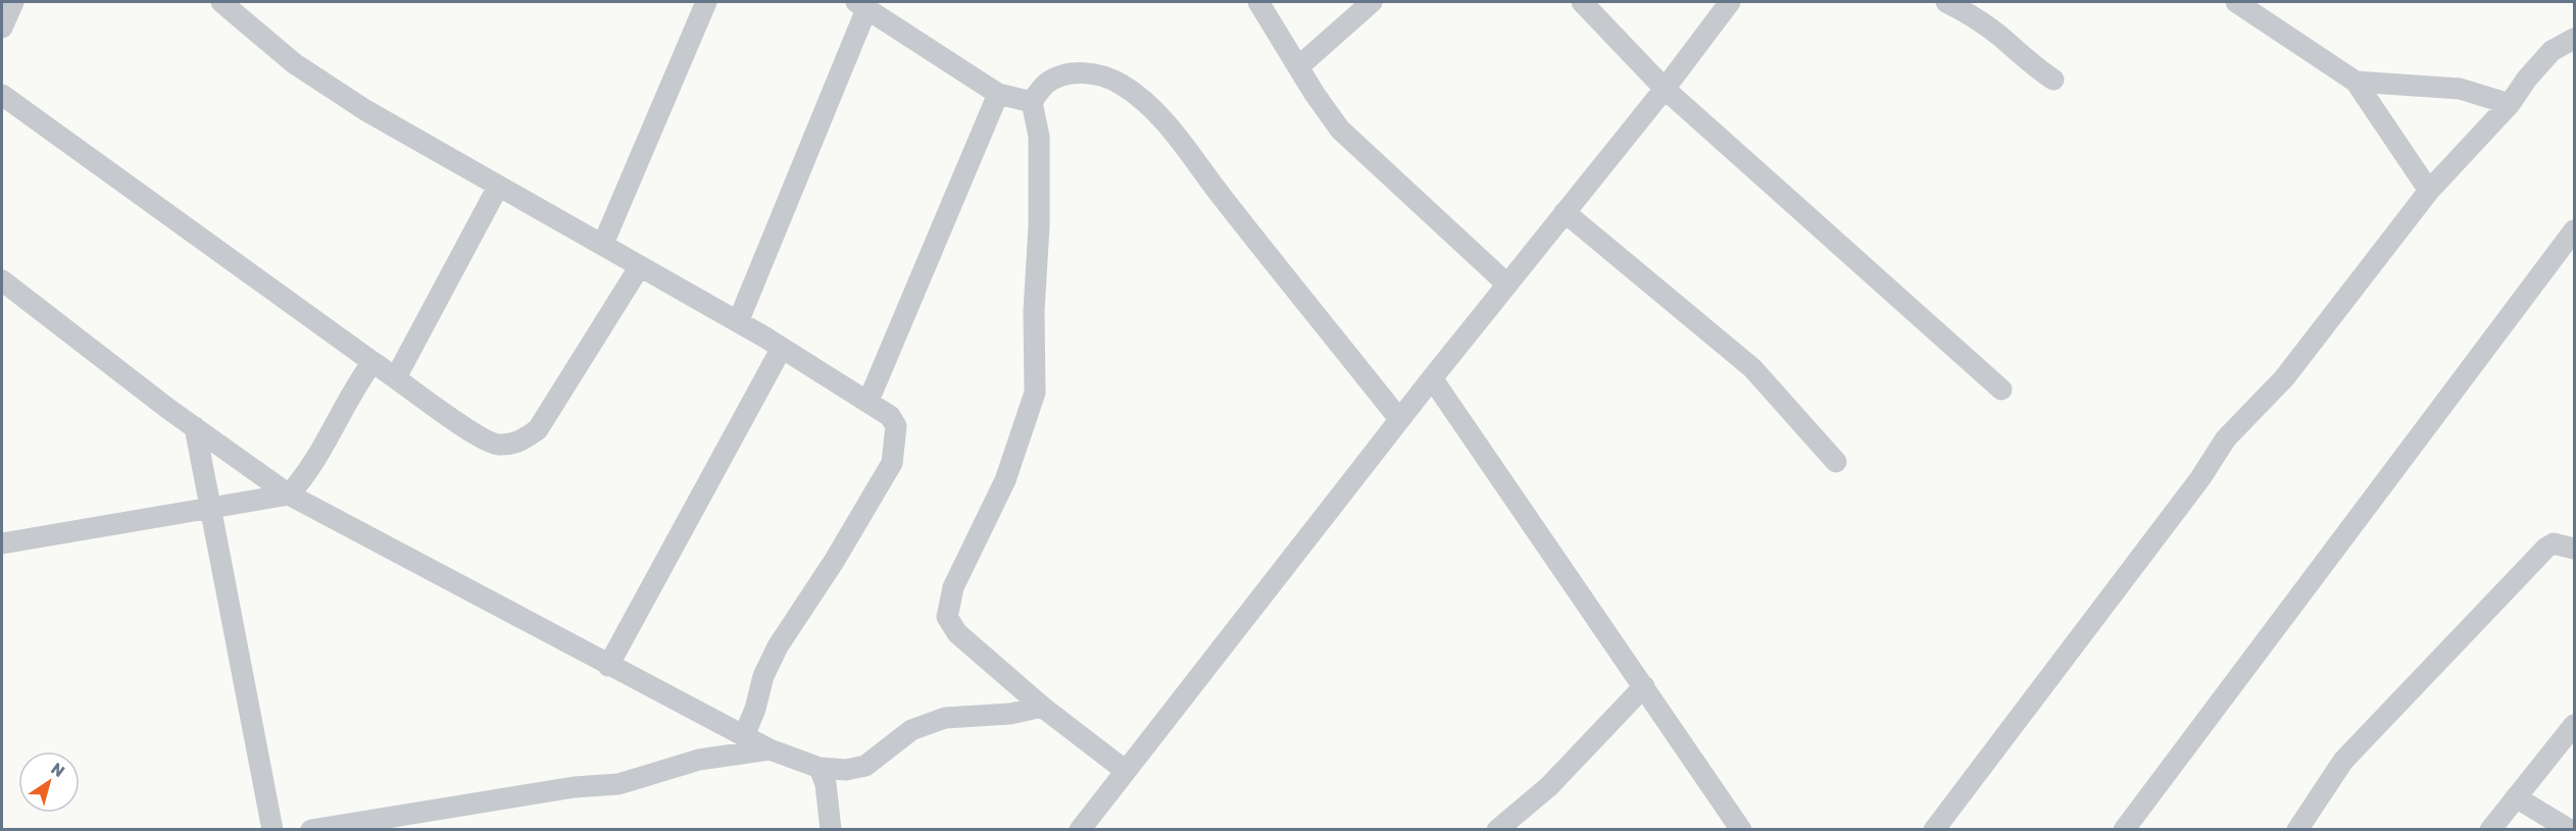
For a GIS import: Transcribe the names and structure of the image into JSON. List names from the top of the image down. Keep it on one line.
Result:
{"north":"top right"}
